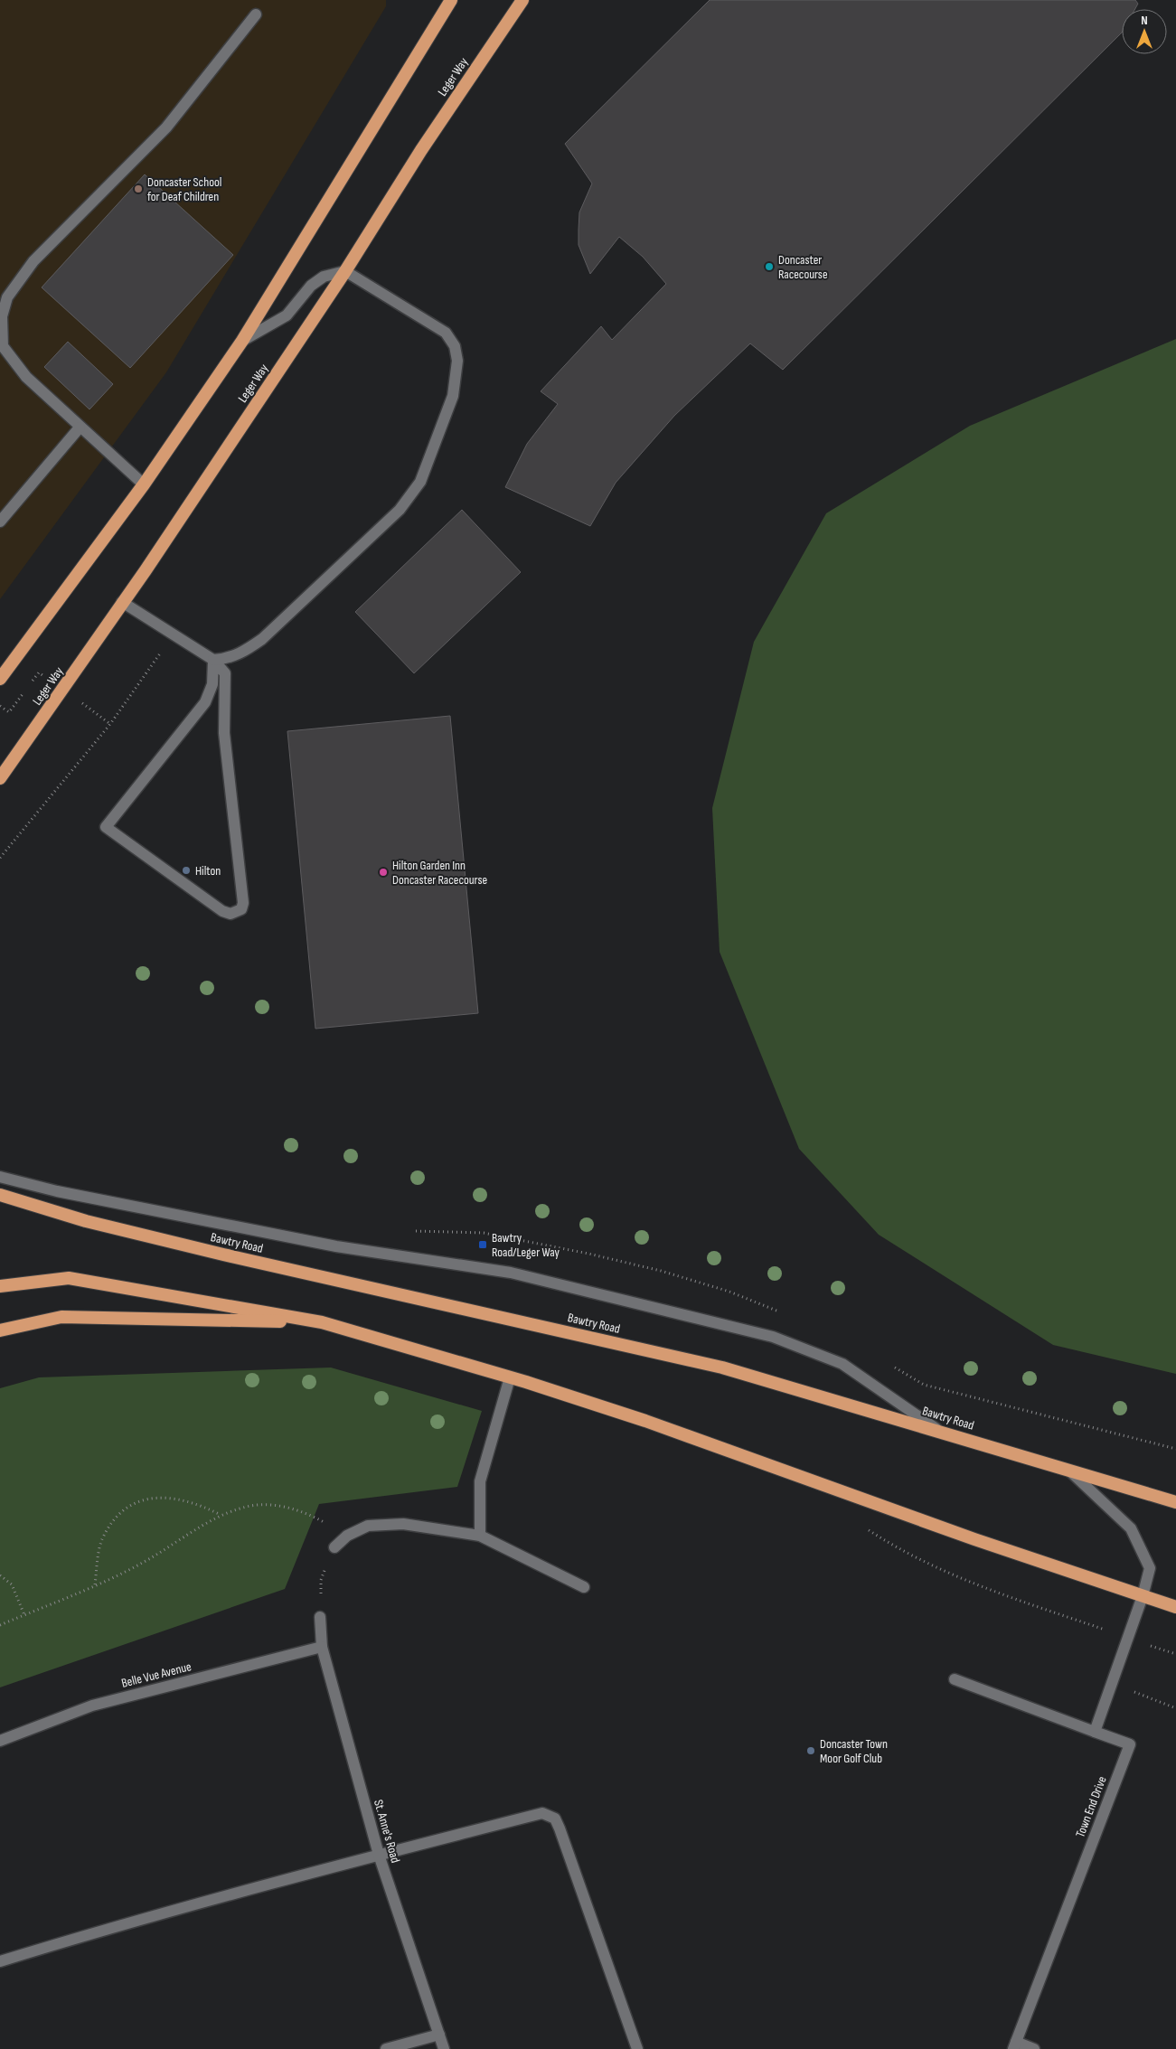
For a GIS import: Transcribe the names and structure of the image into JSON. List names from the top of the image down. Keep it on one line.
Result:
{"streets":{"highway":["Leger Way","Bawtry Road"],"street":["Belle Vue Avenue","Town End Drive","St. Anne's Road"]},"crossings":[["Belle Vue Avenue","St. Anne's Road"]],"places":{"other":["Doncaster School for Deaf Children","Doncaster Racecourse","Hilton","Hilton Garden Inn Doncaster Racecourse","Doncaster Town Moor Golf Club"],"transit":["Bawtry Road/Leger Way"]},"north":"top"}
